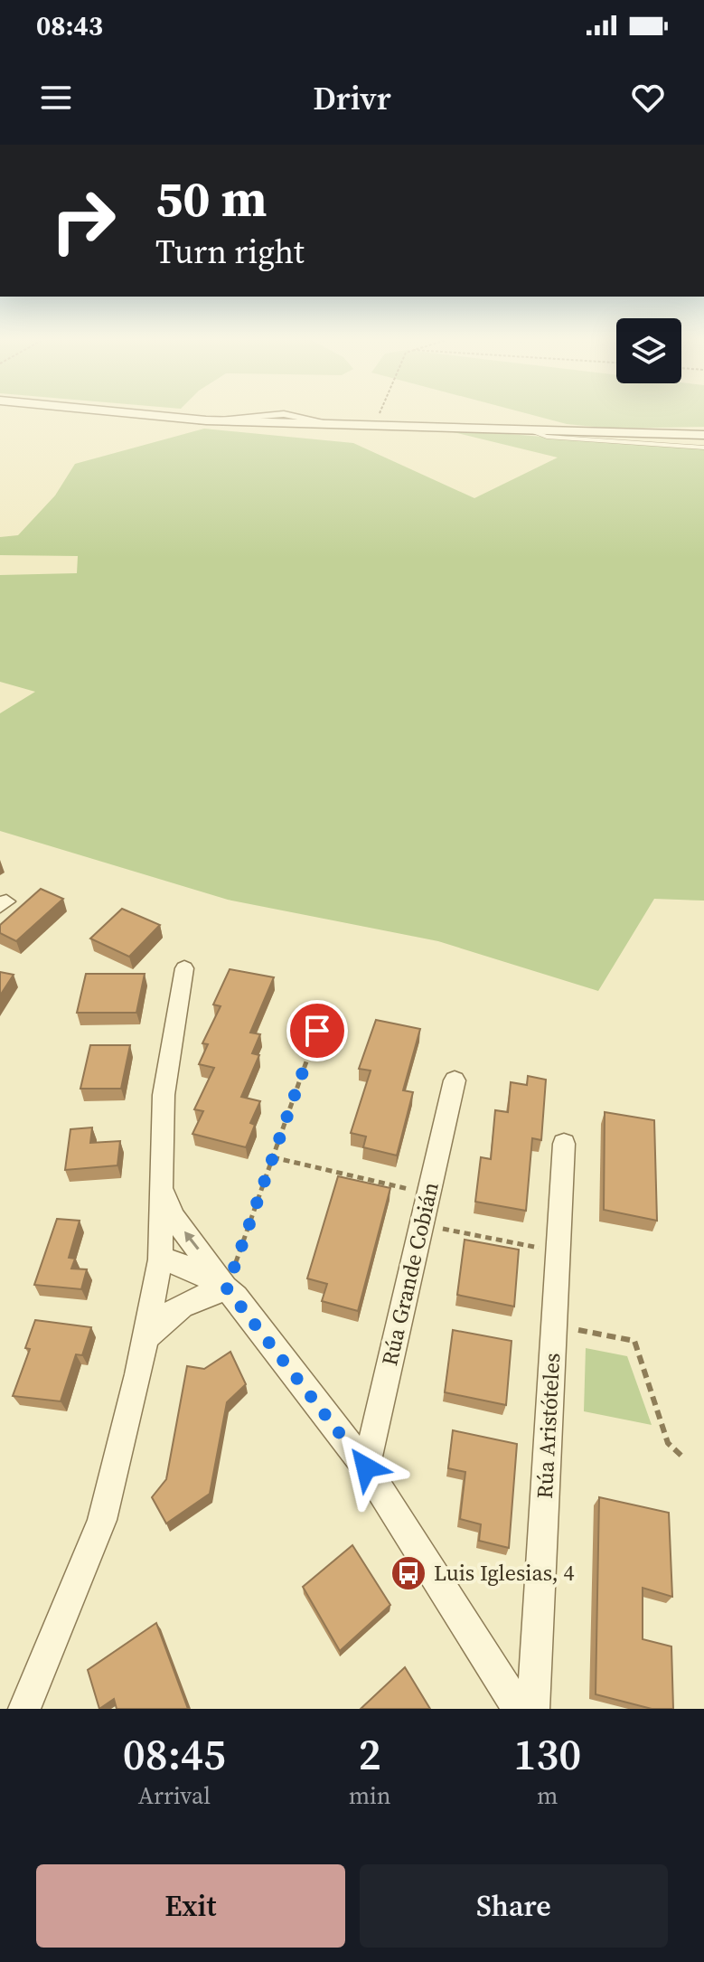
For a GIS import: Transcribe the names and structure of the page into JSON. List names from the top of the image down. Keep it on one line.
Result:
{"streets":{"street":["Rúa Grande Cobián","Rúa Aristóteles"]},"places":{"bus stop":["Luis Iglesias, 4"]},"page":{"status":"08:43","header":"Drivr","turn":["50 m","Turn right"],"eta":["08:45","Arrival","2","min","130","m"],"buttons":["Exit","Share"]}}
